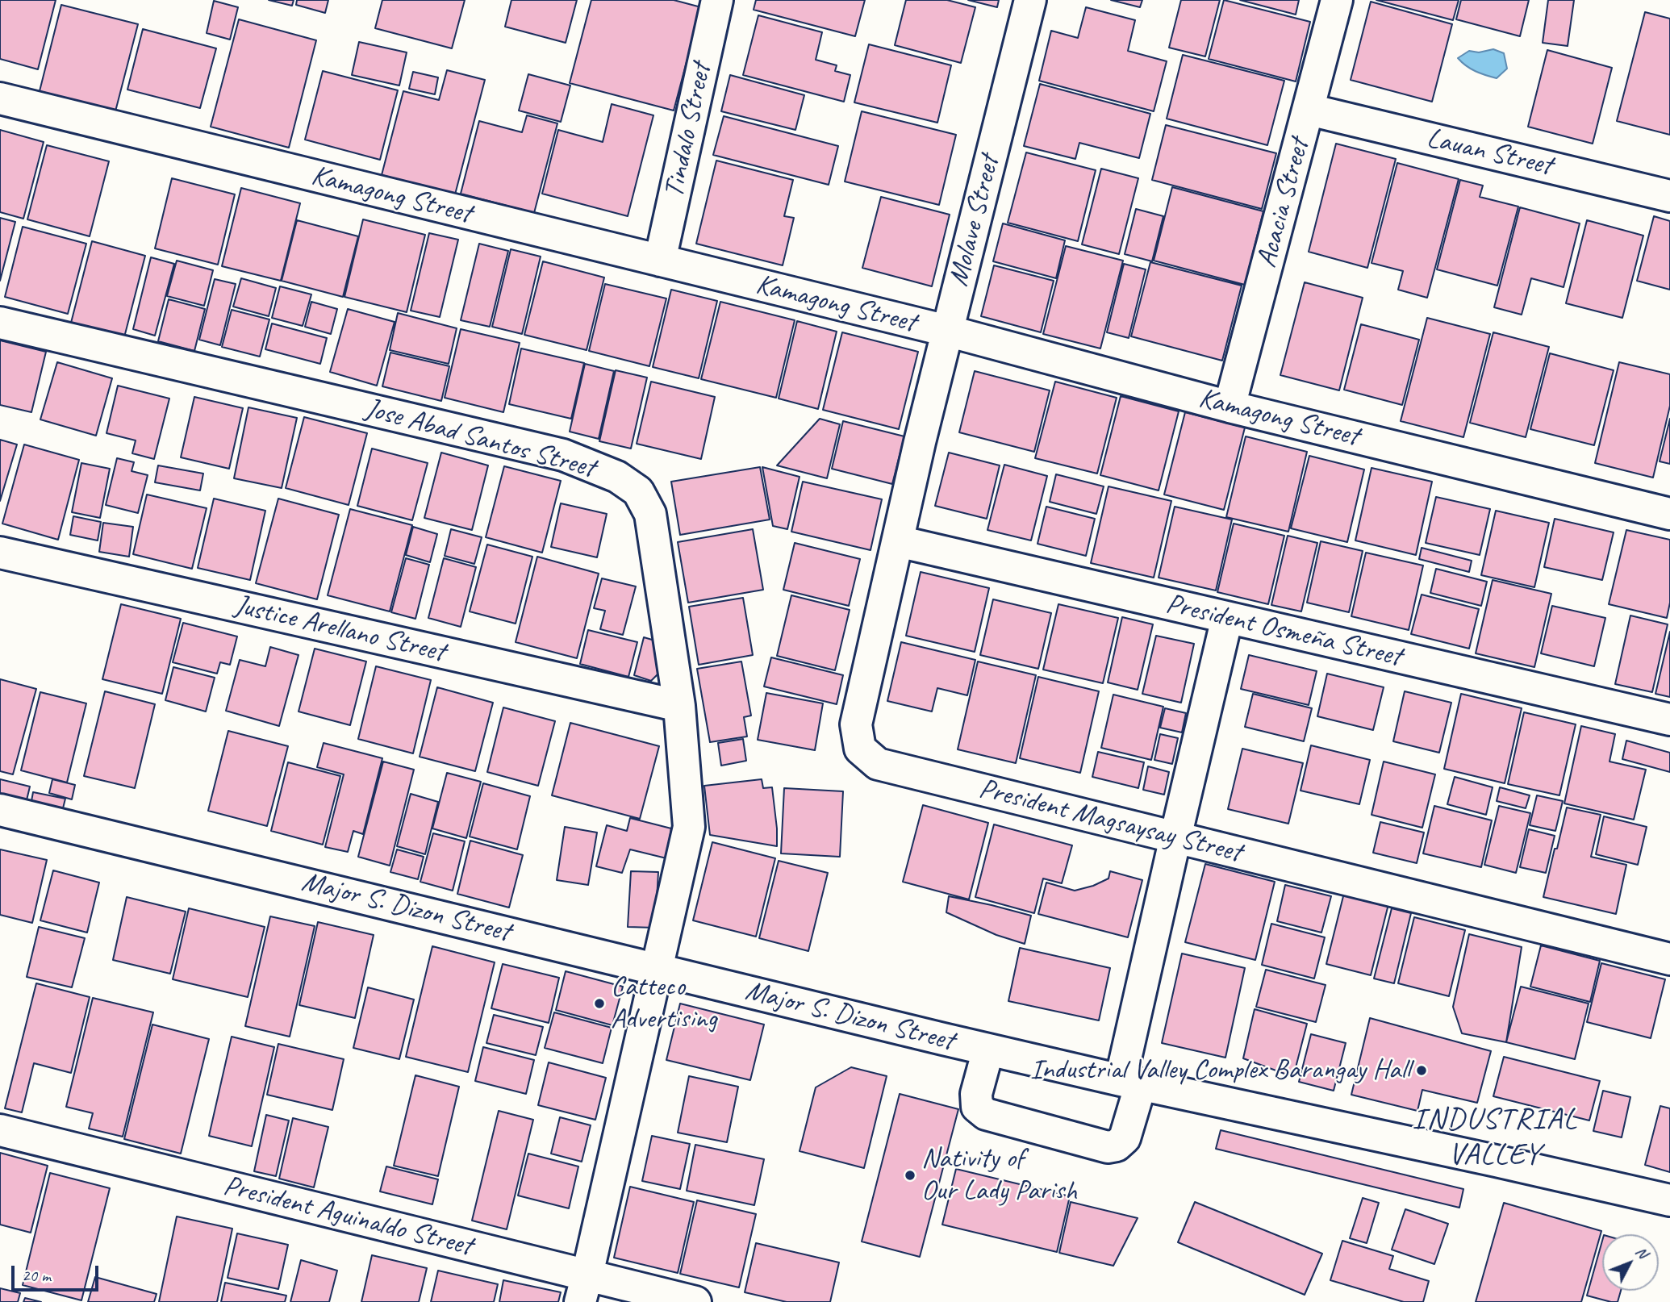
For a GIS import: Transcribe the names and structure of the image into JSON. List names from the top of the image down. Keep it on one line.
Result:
{"streets":{"street":["Tindalo Street","Lauan Street","Kamagong Street","Acacia Street","Molave Street","Jose Abad Santos Street","Justice Arellano Street","President Osmeña Street","President Magsaysay Street","Major S. Dizon Street","President Aguinaldo Street"]},"crossings":[["Tindalo Street","Kamagong Street"],["Lauan Street","Acacia Street"],["Kamagong Street","Acacia Street"],["Kamagong Street","Molave Street"],["Molave Street","President Magsaysay Street"],["Jose Abad Santos Street","Justice Arellano Street"],["Jose Abad Santos Street","Major S. Dizon Street"],["Jose Abad Santos Street","President Aguinaldo Street"],["President Osmeña Street","President Magsaysay Street"]],"districts":["INDUSTRIAL VALLEY"],"places":["Catteco Advertising","Industrial Valley Complex Barangay Hall","Nativity of Our Lady Parish"],"scale_bar":"20 m","north":"top right"}
